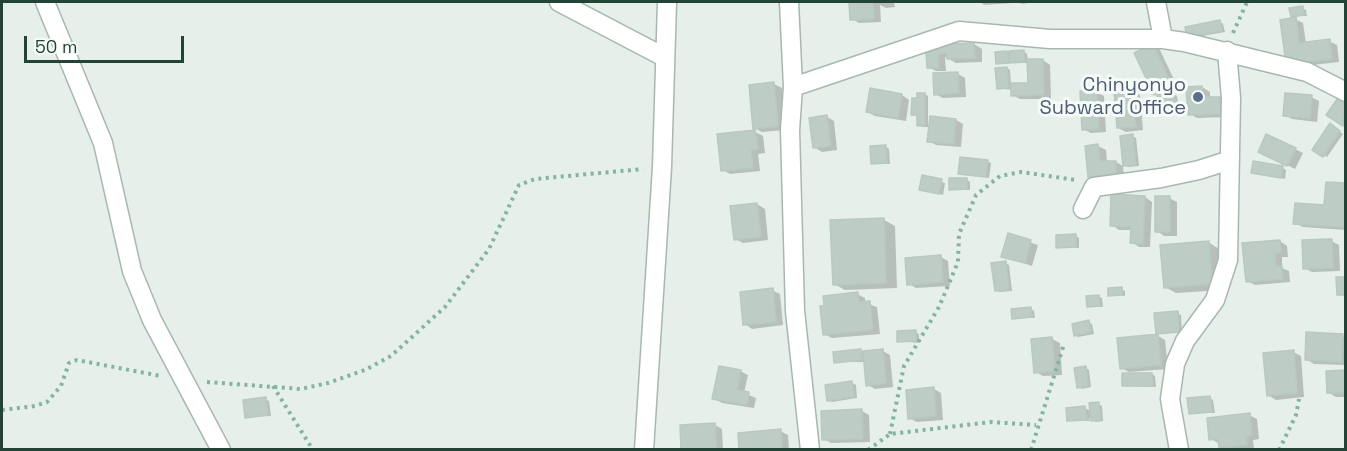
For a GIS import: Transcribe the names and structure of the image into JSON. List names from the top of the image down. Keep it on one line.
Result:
{"places":["Chinyonyo Subward Office"],"scale_bar":"50 m"}
